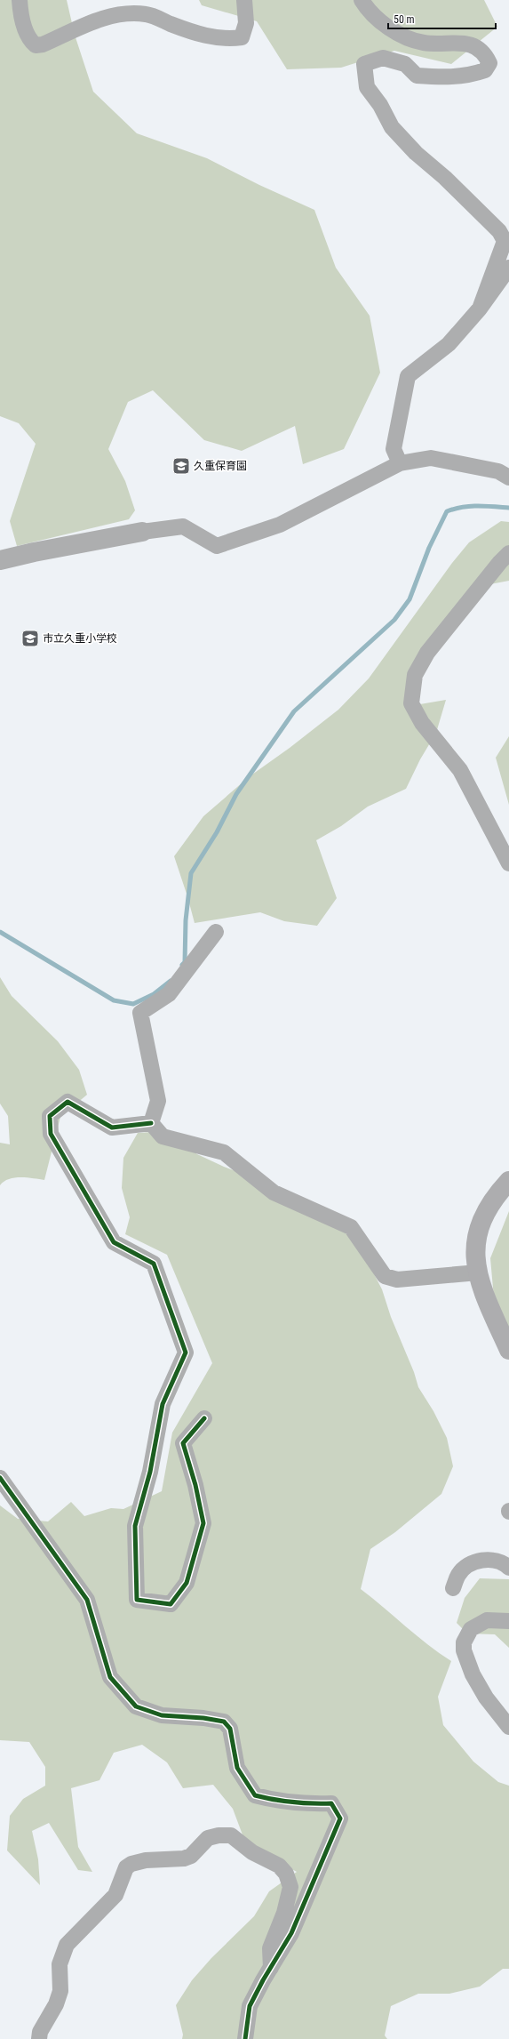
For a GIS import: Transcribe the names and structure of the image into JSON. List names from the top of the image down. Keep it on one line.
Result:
{"places":{"school or university":["久重保育園","市立久重小学校"]},"scale_bar":"50 m"}
